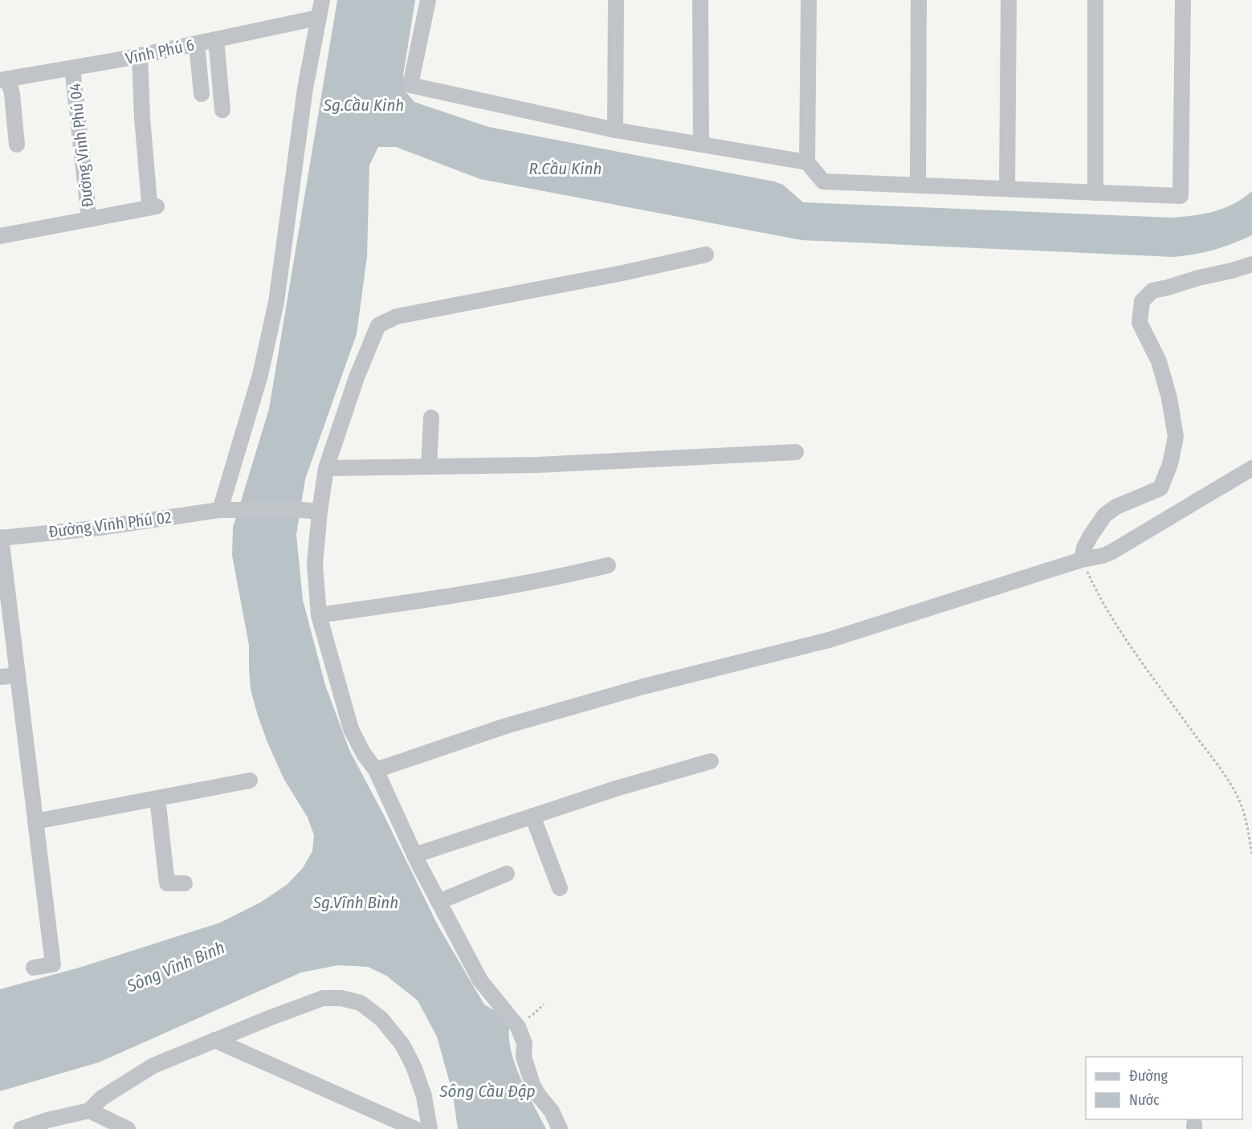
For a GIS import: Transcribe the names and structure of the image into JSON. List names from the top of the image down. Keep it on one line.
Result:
{"streets":{"street":["Vĩnh Phú 6","Đường Vĩnh Phú 04","Đường Vĩnh Phú 02"]},"crossings":[["Vĩnh Phú 6","Đường Vĩnh Phú 04"]],"water":["Sg.Cầu Kinh","R.Cầu Kinh","Sg.Vĩnh Bình","Sông Vĩnh Bình","Sông Cầu Đập"],"legend":["Đường","Nước"]}
